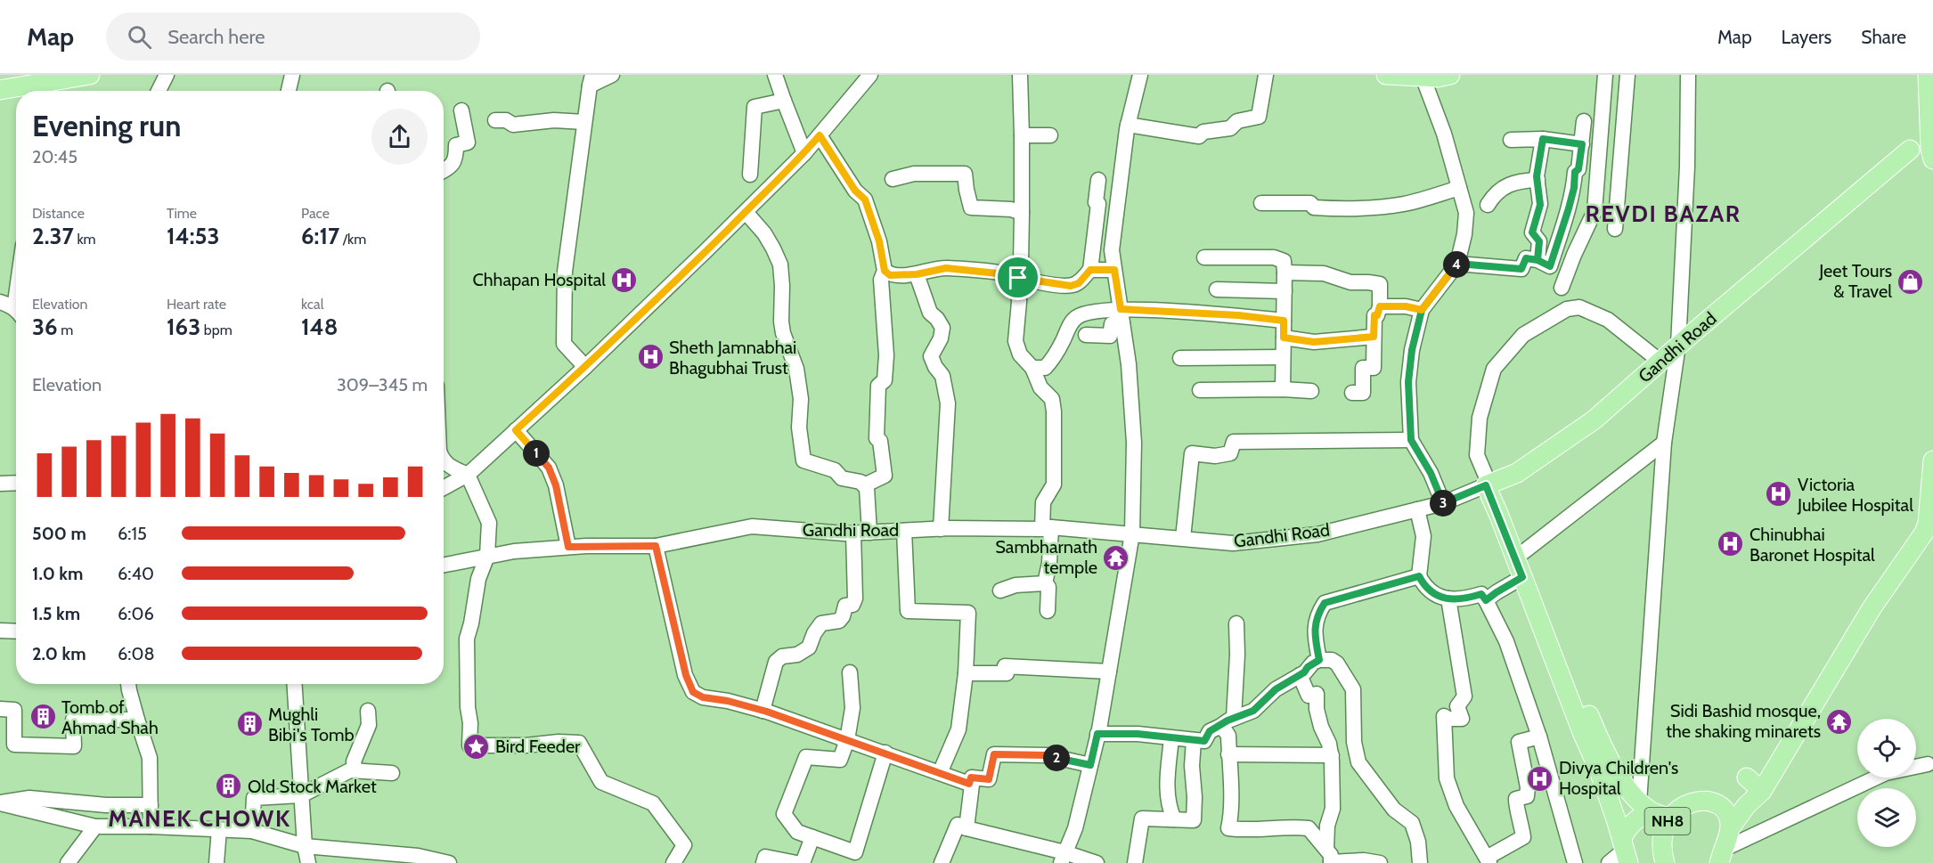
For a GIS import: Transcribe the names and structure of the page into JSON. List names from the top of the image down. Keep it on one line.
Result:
{"streets":{"main road":["Gandhi Road","NH8"]},"districts":["REVDI BAZAR","MANEK CHOWK"],"places":{"hospital":["Chhapan Hospital","Sheth Jamnabhai Bhagubhai Trust","Victoria Jubilee Hospital","Chinubhai Baronet Hospital","Divya Children's Hospital"],"shop":["Jeet Tours & Travel"],"temple":["Sambharnath temple","Sidi Bashid mosque, the shaking minarets"],"building":["Tomb of Ahmad Shah","Mughli Bibi's Tomb","Old Stock Market"],"place":["Bird Feeder"]},"page":{"header":"Map","search":"Search here","nav":["Map","Layers","Share"],"heading":["Evening run","20:45"],"stats":[["Distance","2.37 km"],["Time","14:53"],["Pace","6:17 /km"],["Elevation","36 m"],["Heart rate","163 bpm"],["kcal","148"]],"pins":["4","1","3","2"],"chart":["Elevation","309–345 m"],"list":[{"name":"500 m","note":"6:15"},{"name":"1.0 km","note":"6:40"},{"name":"1.5 km","note":"6:06"},{"name":"2.0 km","note":"6:08"}]}}
